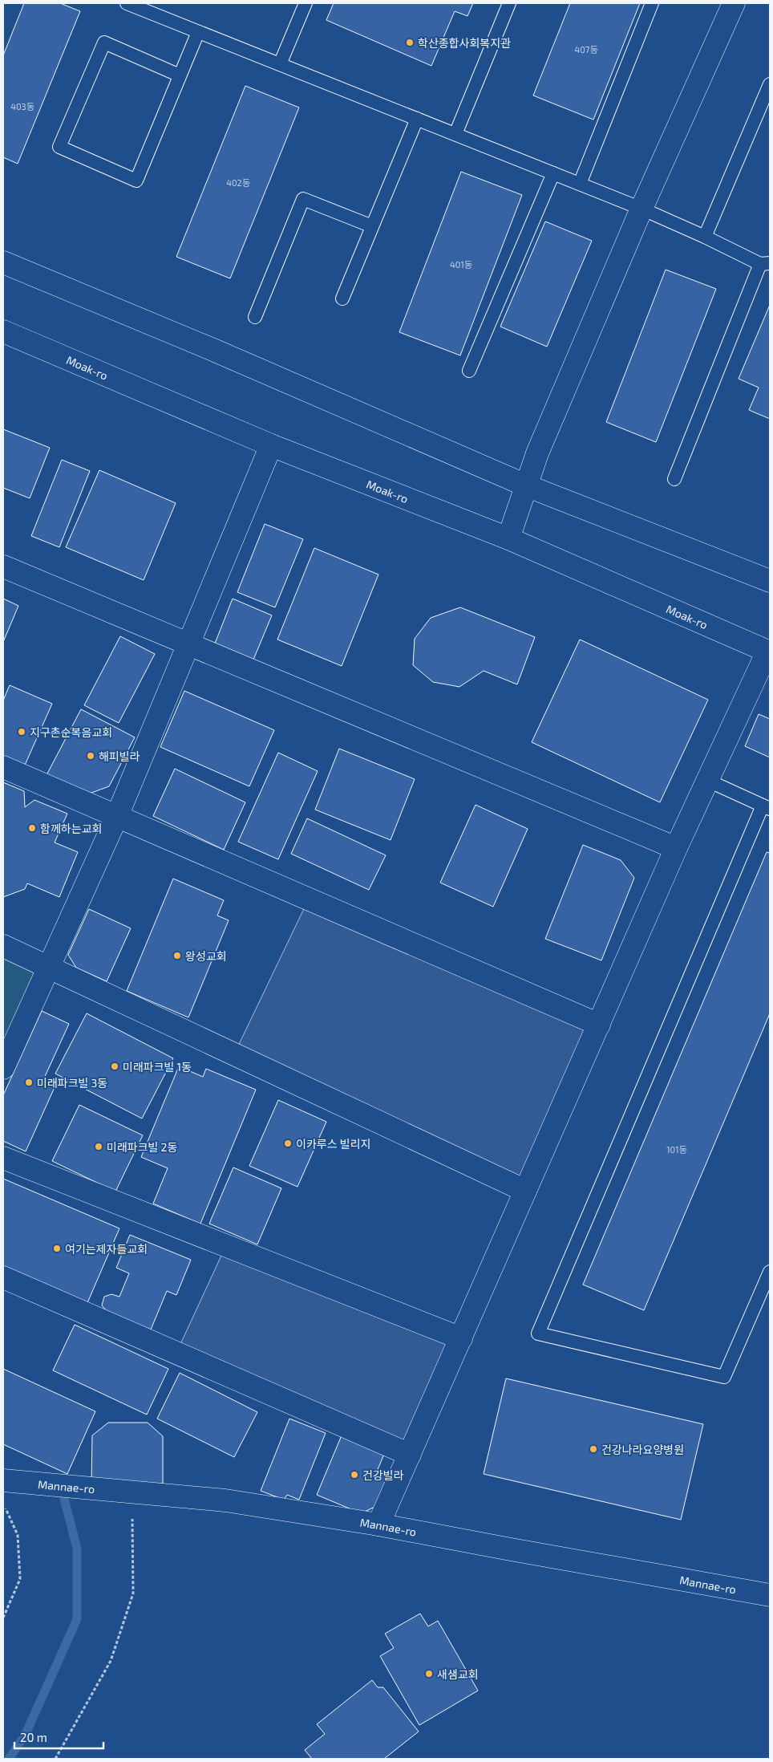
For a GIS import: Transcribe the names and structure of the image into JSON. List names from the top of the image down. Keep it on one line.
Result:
{"streets":{"street":["Moak-ro","Mannae-ro"]},"places":["학산종합사회복지관","지구촌순복음교회","해피빌라","함께하는교회","왕성교회","미래파크빌 1동","미래파크빌 3동","이카루스 빌리지","미래파크빌 2동","여기는제자들교회","건강나라요양병원","건강빌라","새샘교회"],"house_numbers":["407동","403동","402동","401동","101동"],"scale_bar":"20 m"}
